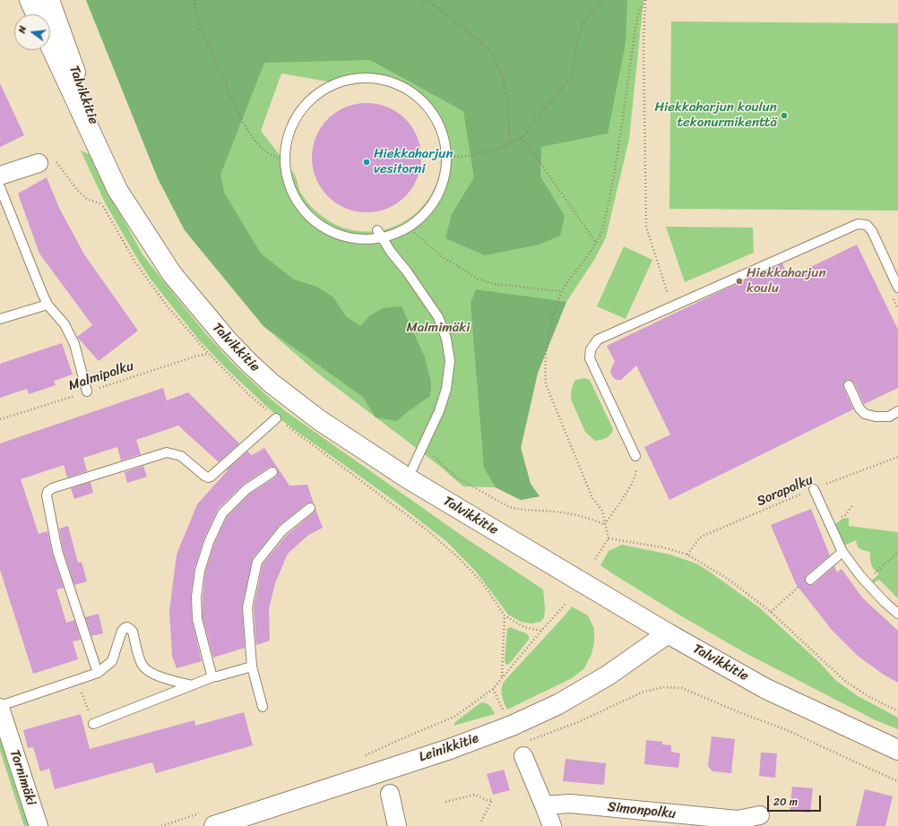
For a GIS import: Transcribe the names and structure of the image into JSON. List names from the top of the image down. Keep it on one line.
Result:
{"streets":{"main road":["Talvikkitie","Leinikkitie"],"street":["Tornimäki","Simonpolku"],"path":["Malmipolku","Sorapolku"]},"crossings":[["Talvikkitie","Leinikkitie"]],"parks":["Malmimäki"],"places":["Hiekkaharjun koulun tekonurmikenttä","Hiekkaharjun vesitorni","Hiekkaharjun koulu"],"scale_bar":"20 m","north":"left"}
